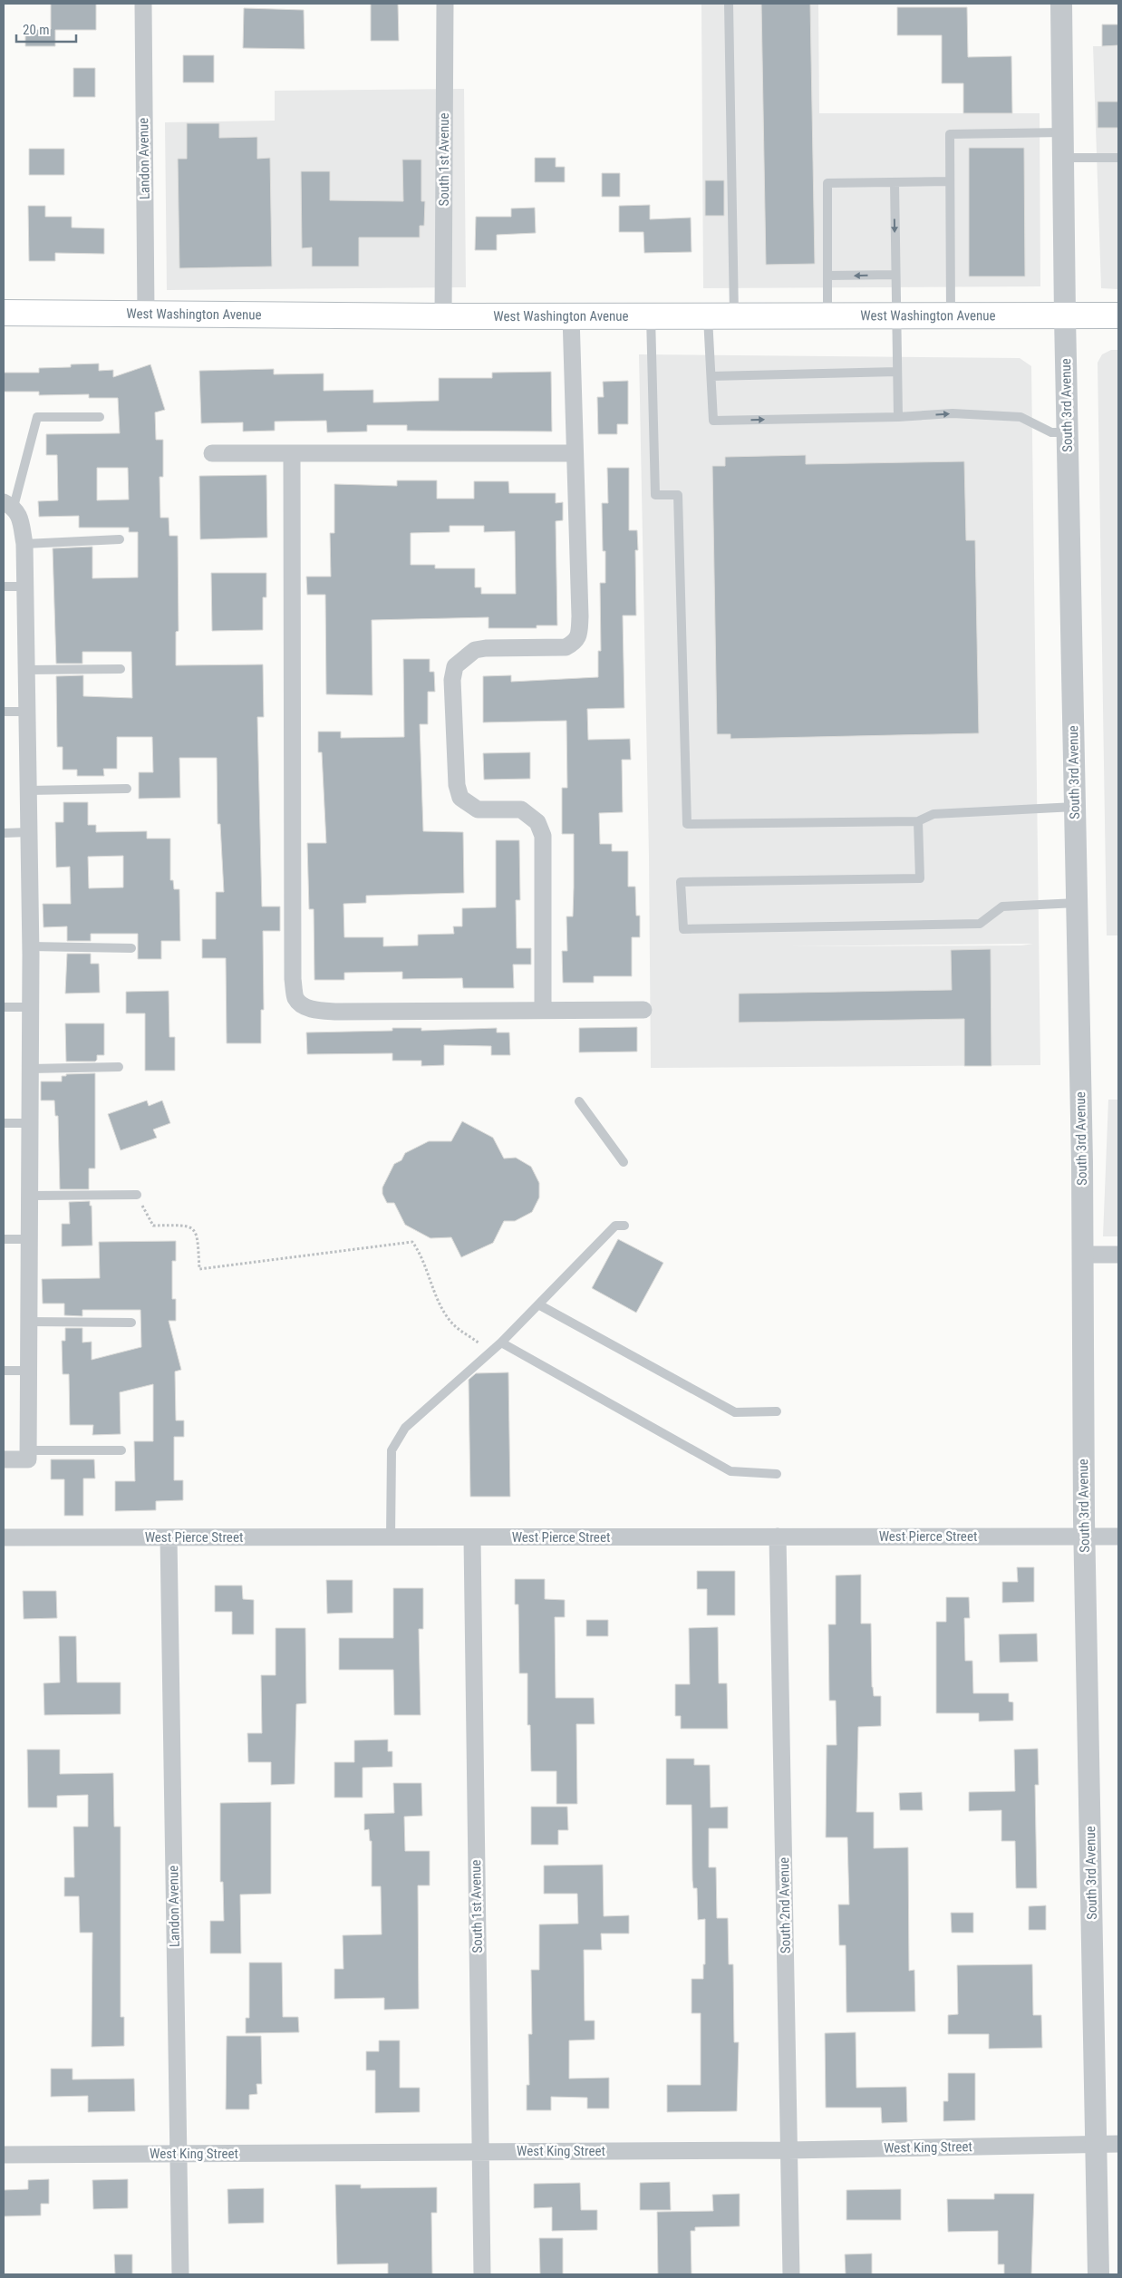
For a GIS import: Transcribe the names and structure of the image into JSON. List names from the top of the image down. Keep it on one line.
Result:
{"streets":{"main road":["West Washington Avenue"],"street":["Landon Avenue","South 1st Avenue","South 3rd Avenue","West Pierce Street","South 2nd Avenue","West King Street"]},"crossings":[["Landon Avenue","West Washington Avenue"],["Landon Avenue","West Pierce Street"],["Landon Avenue","West King Street"],["South 1st Avenue","West Washington Avenue"],["South 1st Avenue","West Pierce Street"],["South 1st Avenue","West King Street"],["West Washington Avenue","South 3rd Avenue"],["South 3rd Avenue","West Pierce Street"],["South 3rd Avenue","West King Street"],["West Pierce Street","South 2nd Avenue"],["South 2nd Avenue","West King Street"]],"scale_bar":"20 m"}
